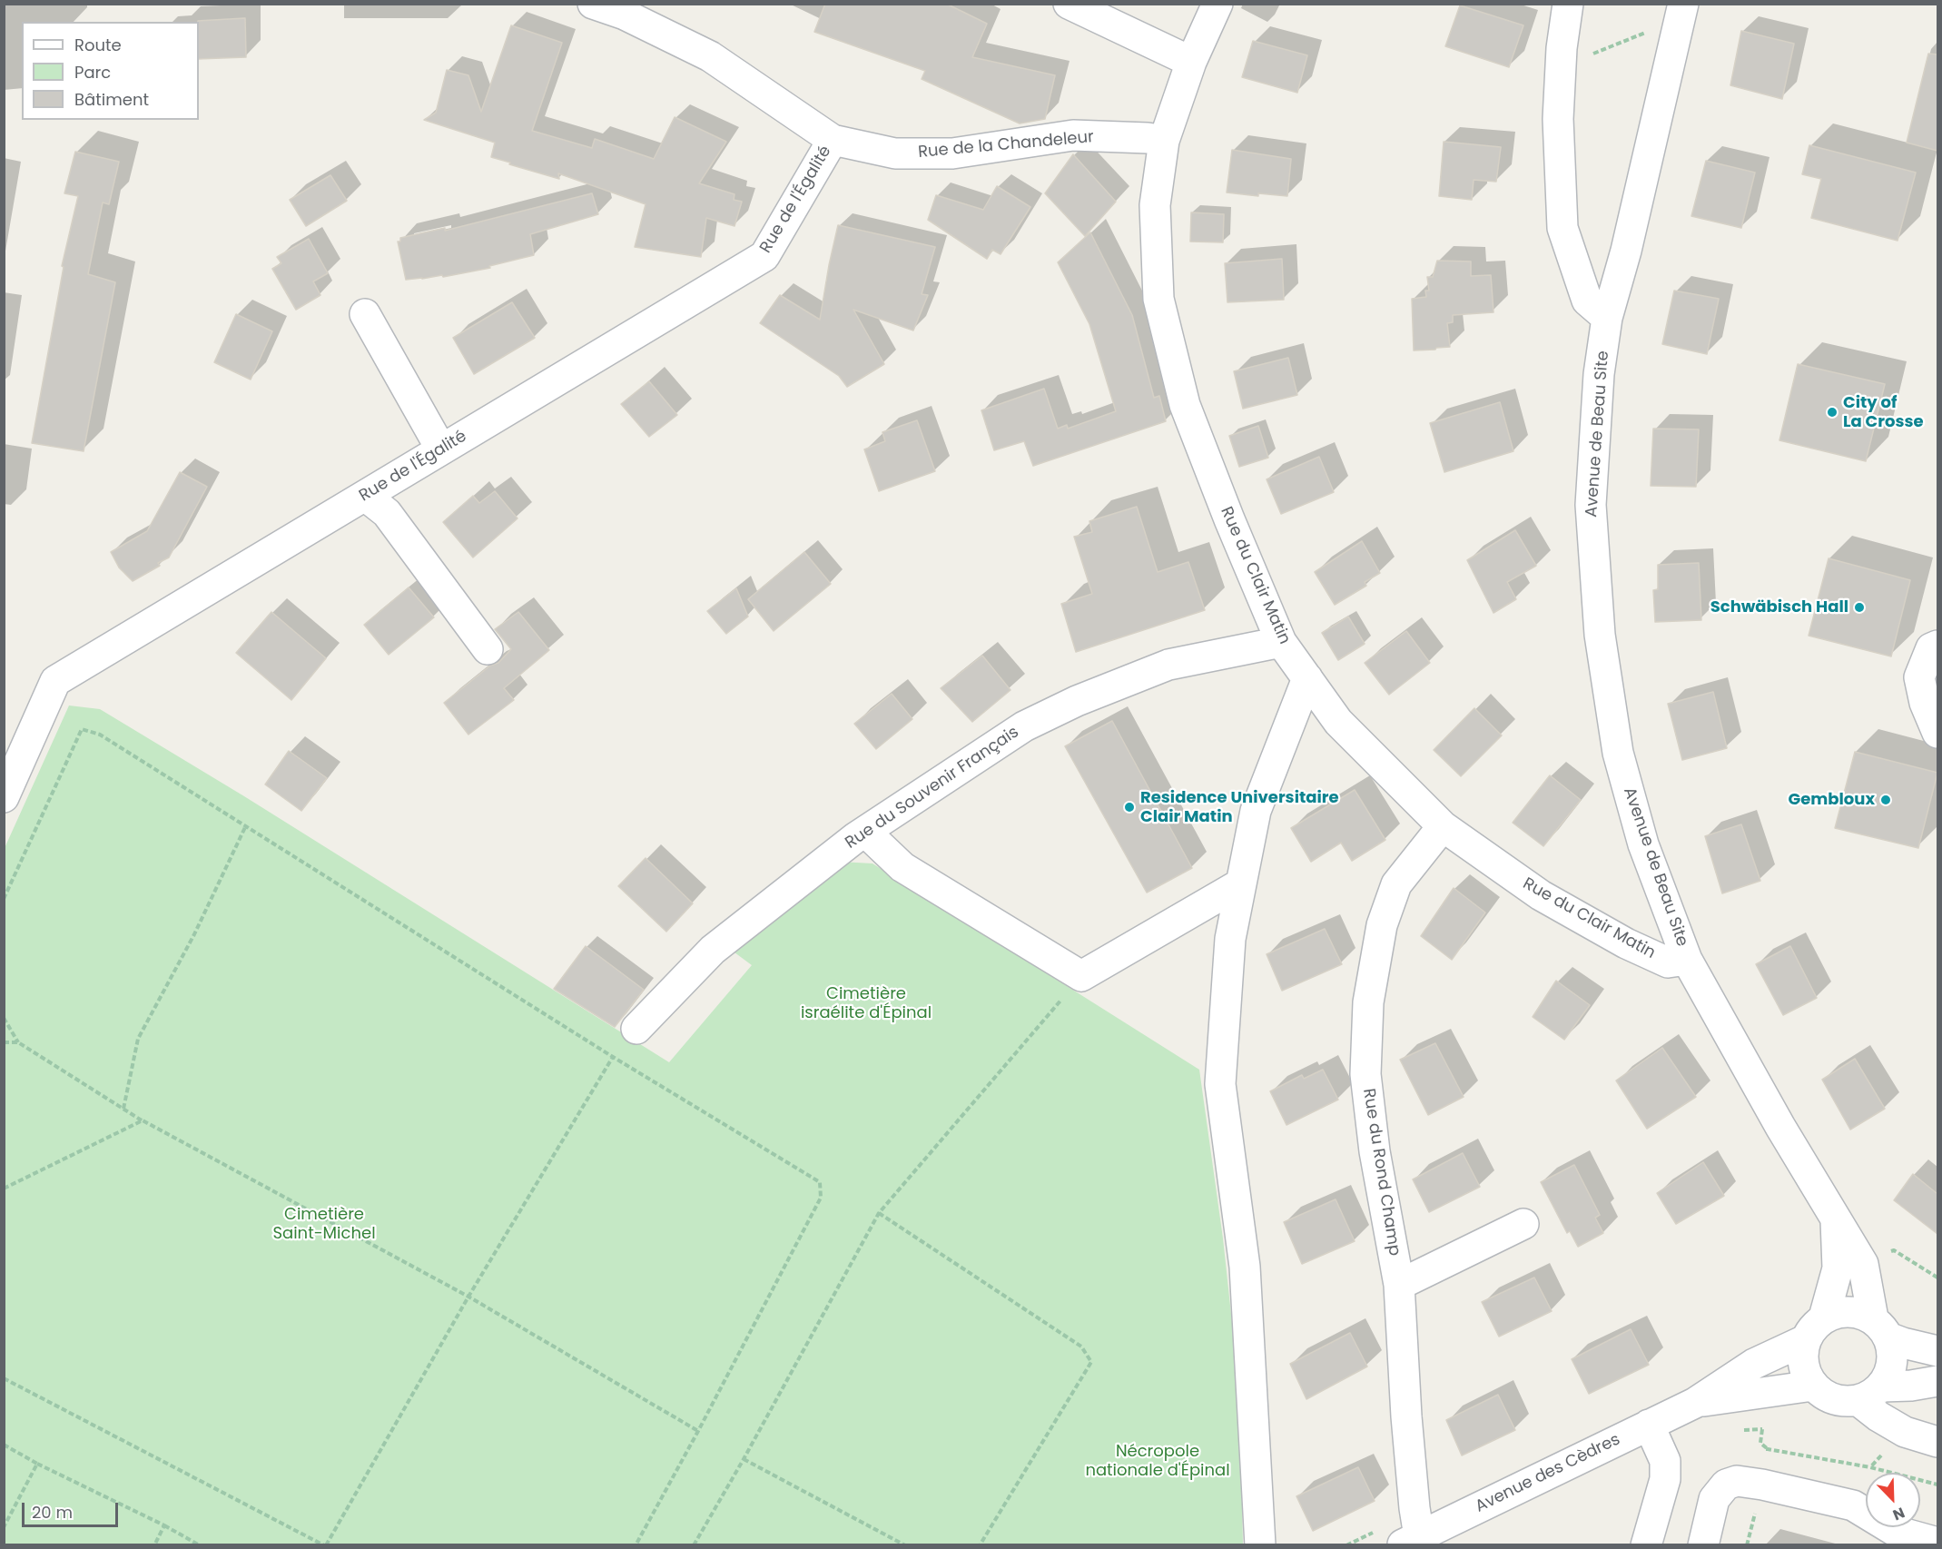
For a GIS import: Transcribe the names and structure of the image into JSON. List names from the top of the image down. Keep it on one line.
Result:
{"streets":{"street":["Rue de la Chandeleur","Rue de l'Égalité","Avenue de Beau Site","Rue du Clair Matin","Rue du Souvenir Français","Rue du Rond Champ","Avenue des Cèdres"]},"crossings":[["Rue de la Chandeleur","Rue de l'Égalité"],["Rue de la Chandeleur","Rue du Clair Matin"],["Avenue de Beau Site","Rue du Clair Matin"],["Avenue de Beau Site","Avenue des Cèdres"],["Rue du Clair Matin","Rue du Souvenir Français"],["Rue du Clair Matin","Rue du Rond Champ"],["Rue du Rond Champ","Avenue des Cèdres"]],"parks":["Cimetière israélite d'Épinal","Cimetière Saint-Michel","Nécropole nationale d'Épinal"],"places":["City of La Crosse","Schwäbisch Hall","Gembloux","Residence Universitaire Clair Matin"],"legend":["Route","Parc","Bâtiment"],"scale_bar":"20 m","north":"bottom right"}
